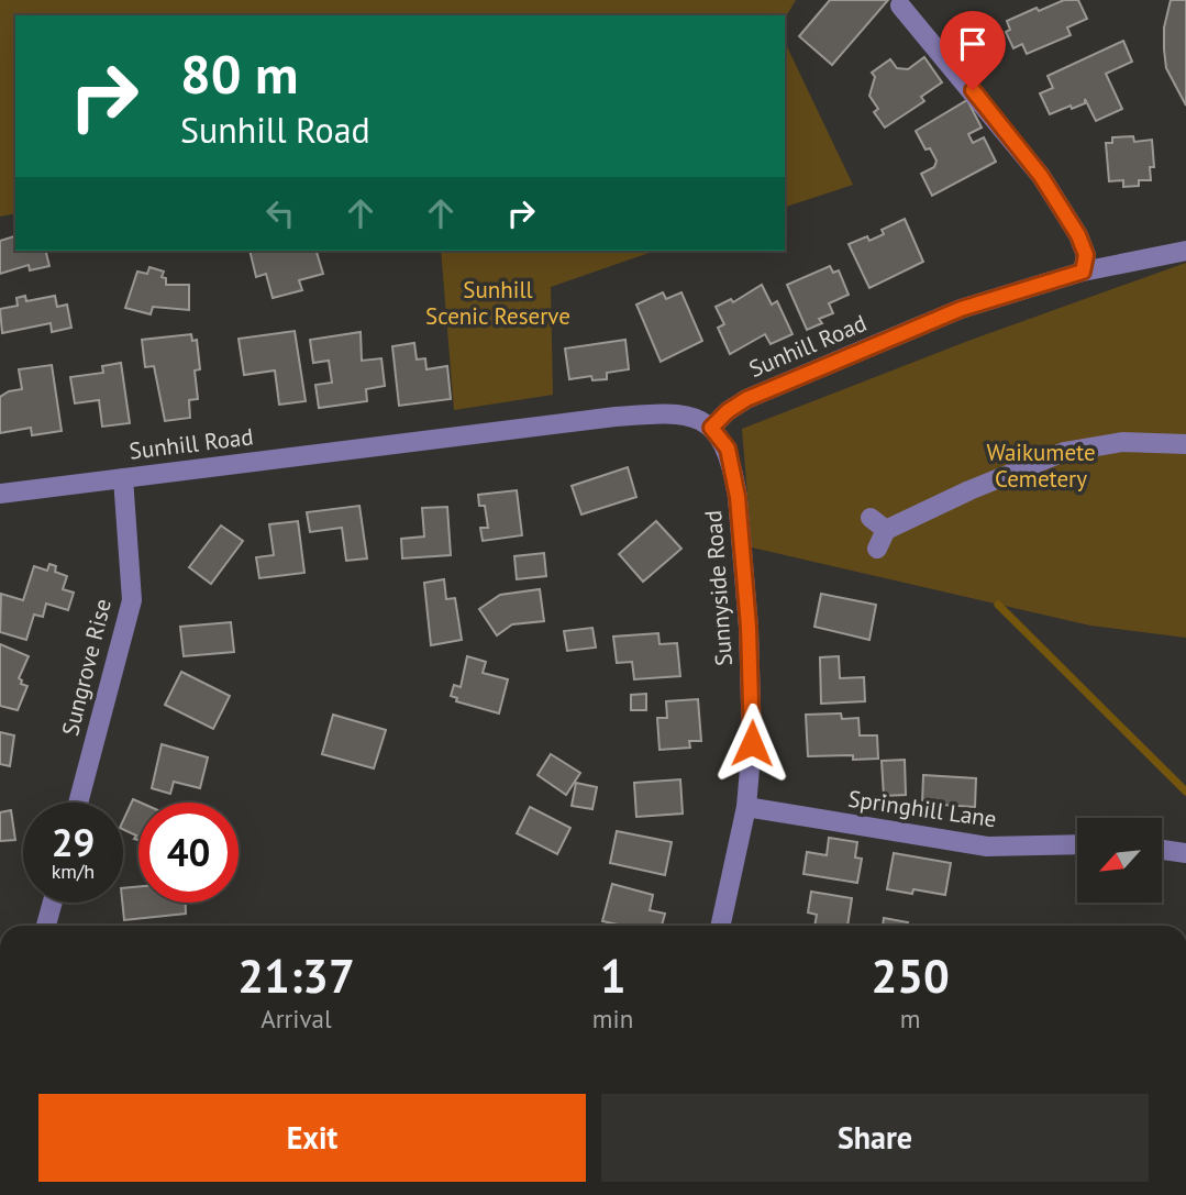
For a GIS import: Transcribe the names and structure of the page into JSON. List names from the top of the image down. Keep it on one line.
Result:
{"streets":{"street":["Sunhill Road","Sunnyside Road","Sungrove Rise","Springhill Lane"]},"crossings":[["Sunhill Road","Sunnyside Road"],["Sunhill Road","Sungrove Rise"],["Sunnyside Road","Springhill Lane"]],"parks":["Sunhill Scenic Reserve","Waikumete Cemetery"],"north":"bottom left","page":{"turn":["80 m","Sunhill Road"],"speed":"29 km/h","limit":"40","eta":["21:37","Arrival","1","min","250","m"],"buttons":["Exit","Share"]}}
